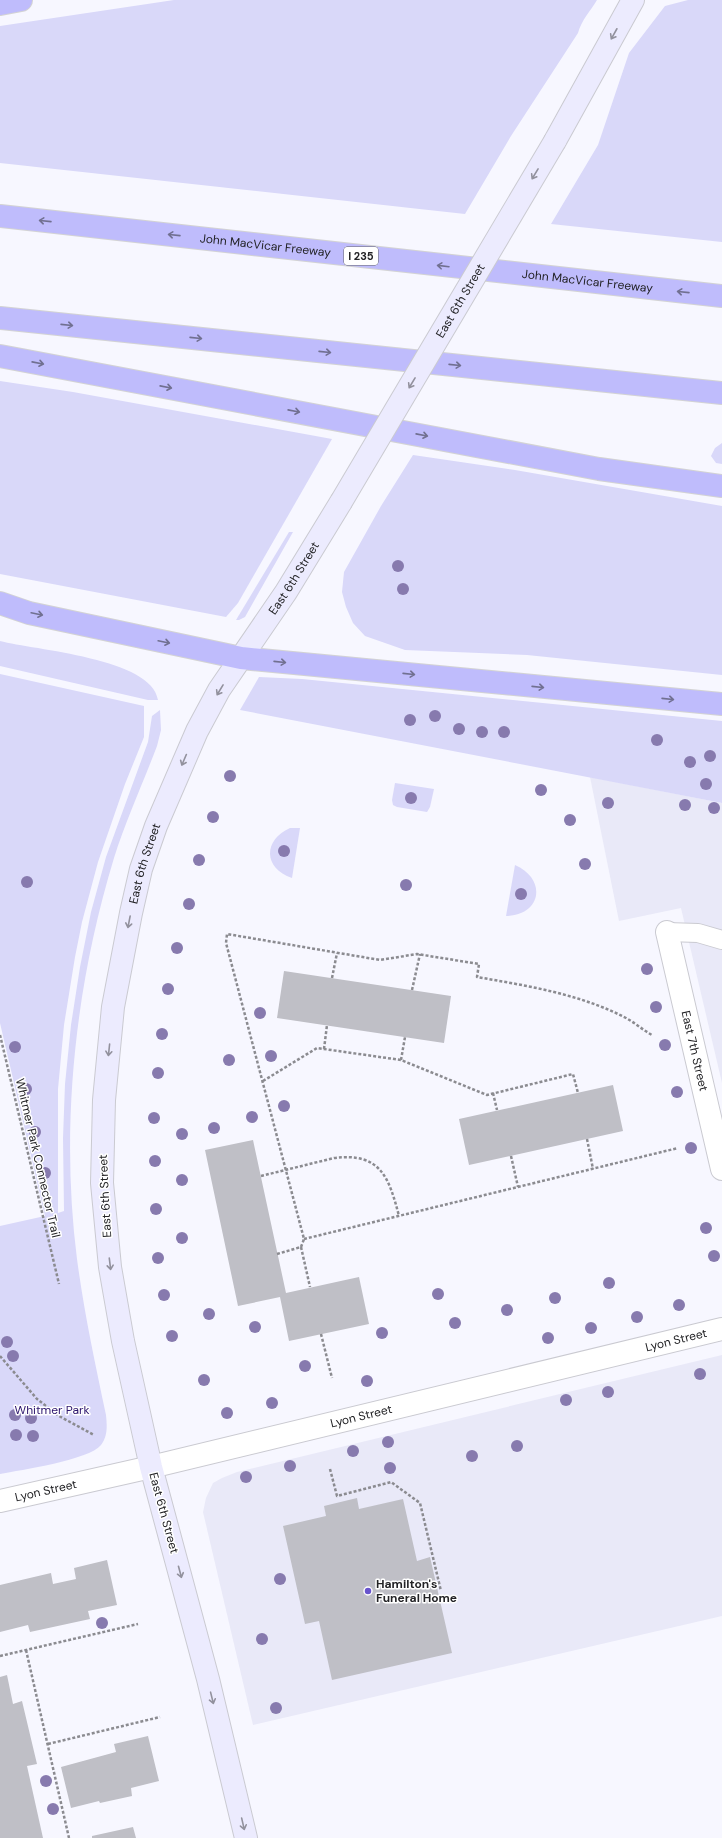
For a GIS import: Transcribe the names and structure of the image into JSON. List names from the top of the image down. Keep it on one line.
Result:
{"streets":{"highway":["John MacVicar Freeway","I 235"],"main road":["East 6th Street"],"street":["East 7th Street","Lyon Street"],"path":["Whitmer Park Connector Trail"]},"crossings":[["East 6th Street","Lyon Street"]],"one_way":["East 6th Street"],"parks":["Whitmer Park"],"places":["Hamilton's Funeral Home"]}
